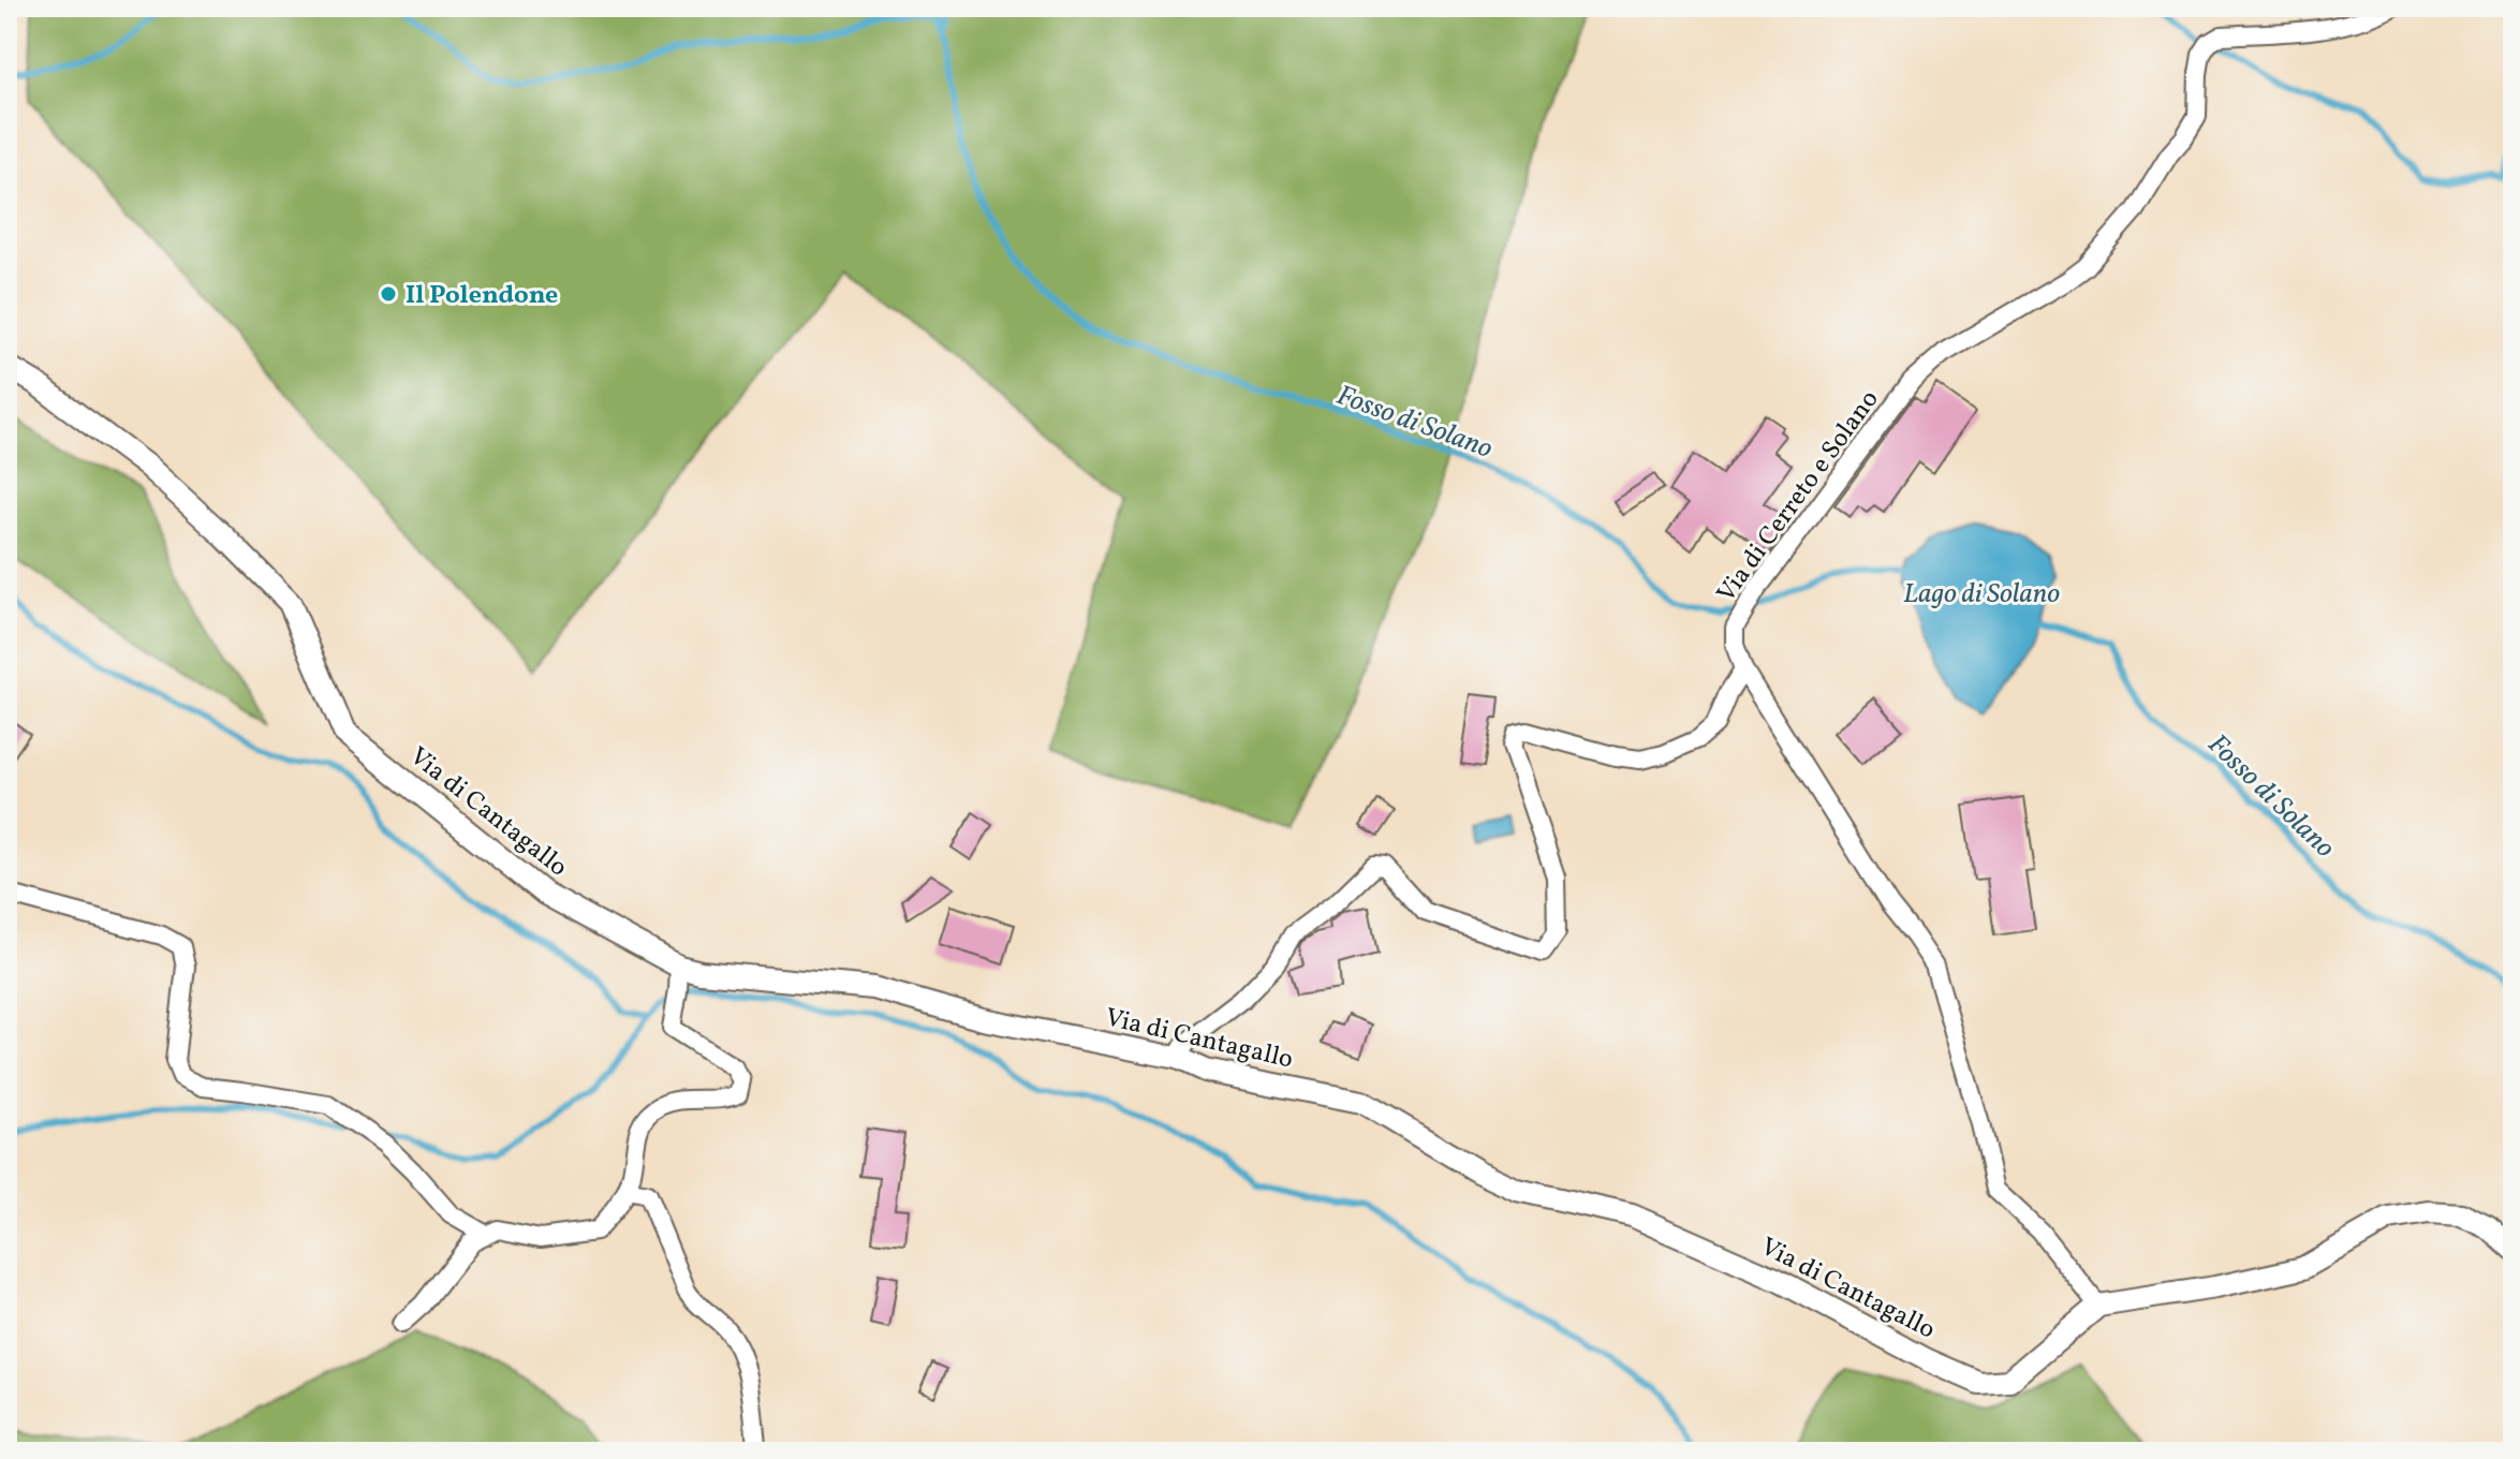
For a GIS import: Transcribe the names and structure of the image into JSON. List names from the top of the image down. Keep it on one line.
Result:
{"streets":{"street":["Via di Cerreto e Solano","Via di Cantagallo"]},"crossings":[["Via di Cerreto e Solano","Via di Cantagallo"]],"water":["Fosso di Solano","Lago di Solano"],"places":["Il Polendone"]}
